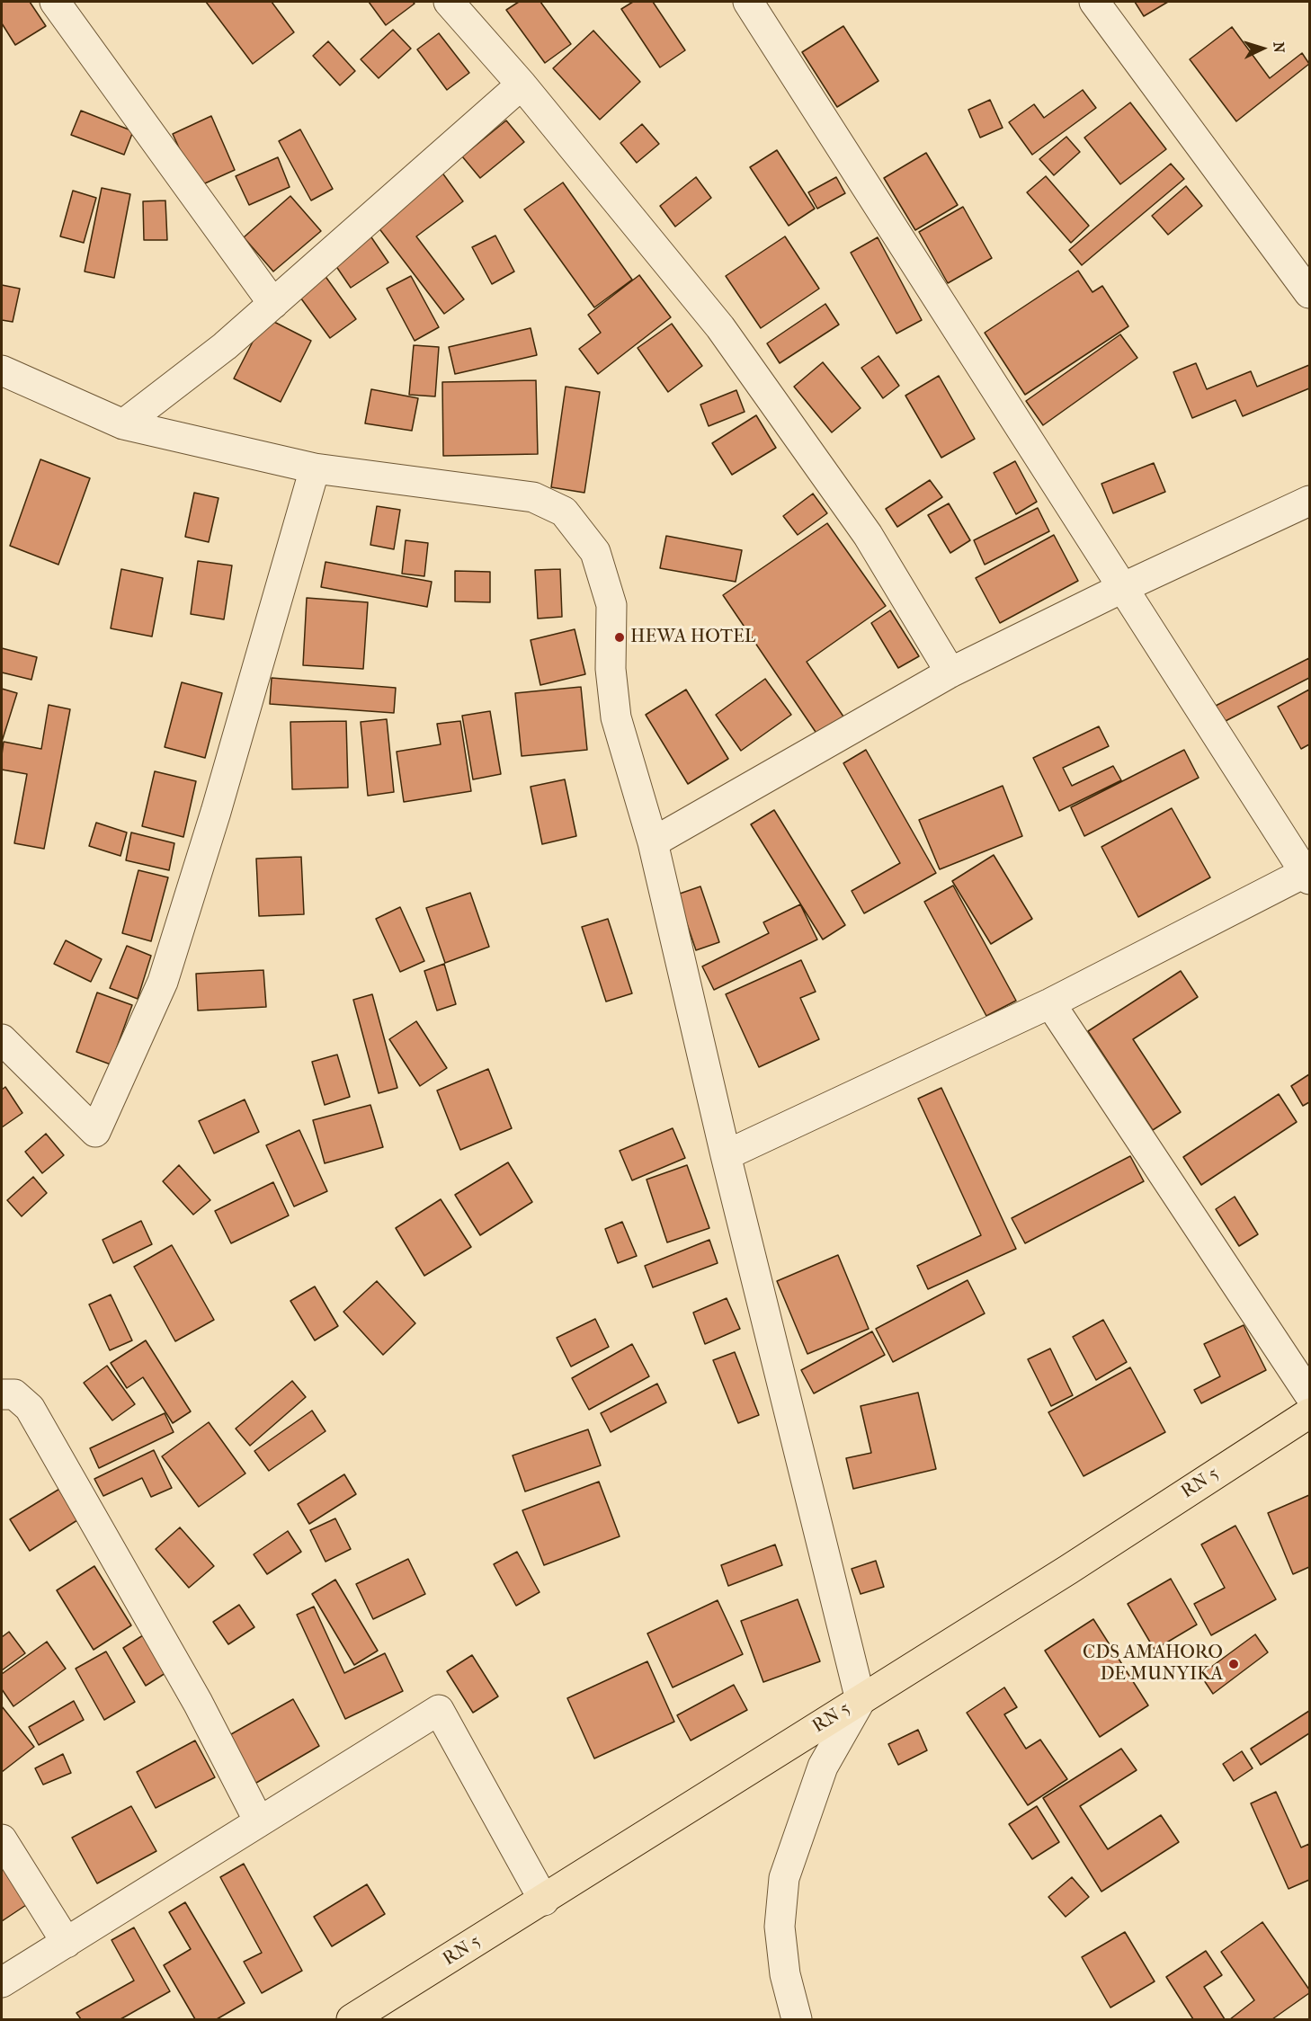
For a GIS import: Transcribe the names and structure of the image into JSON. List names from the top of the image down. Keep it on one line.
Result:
{"streets":{"main road":["RN 5"]},"places":["HEWA HOTEL","CDS AMAHORO DE MUNYIKA"],"north":"right"}
